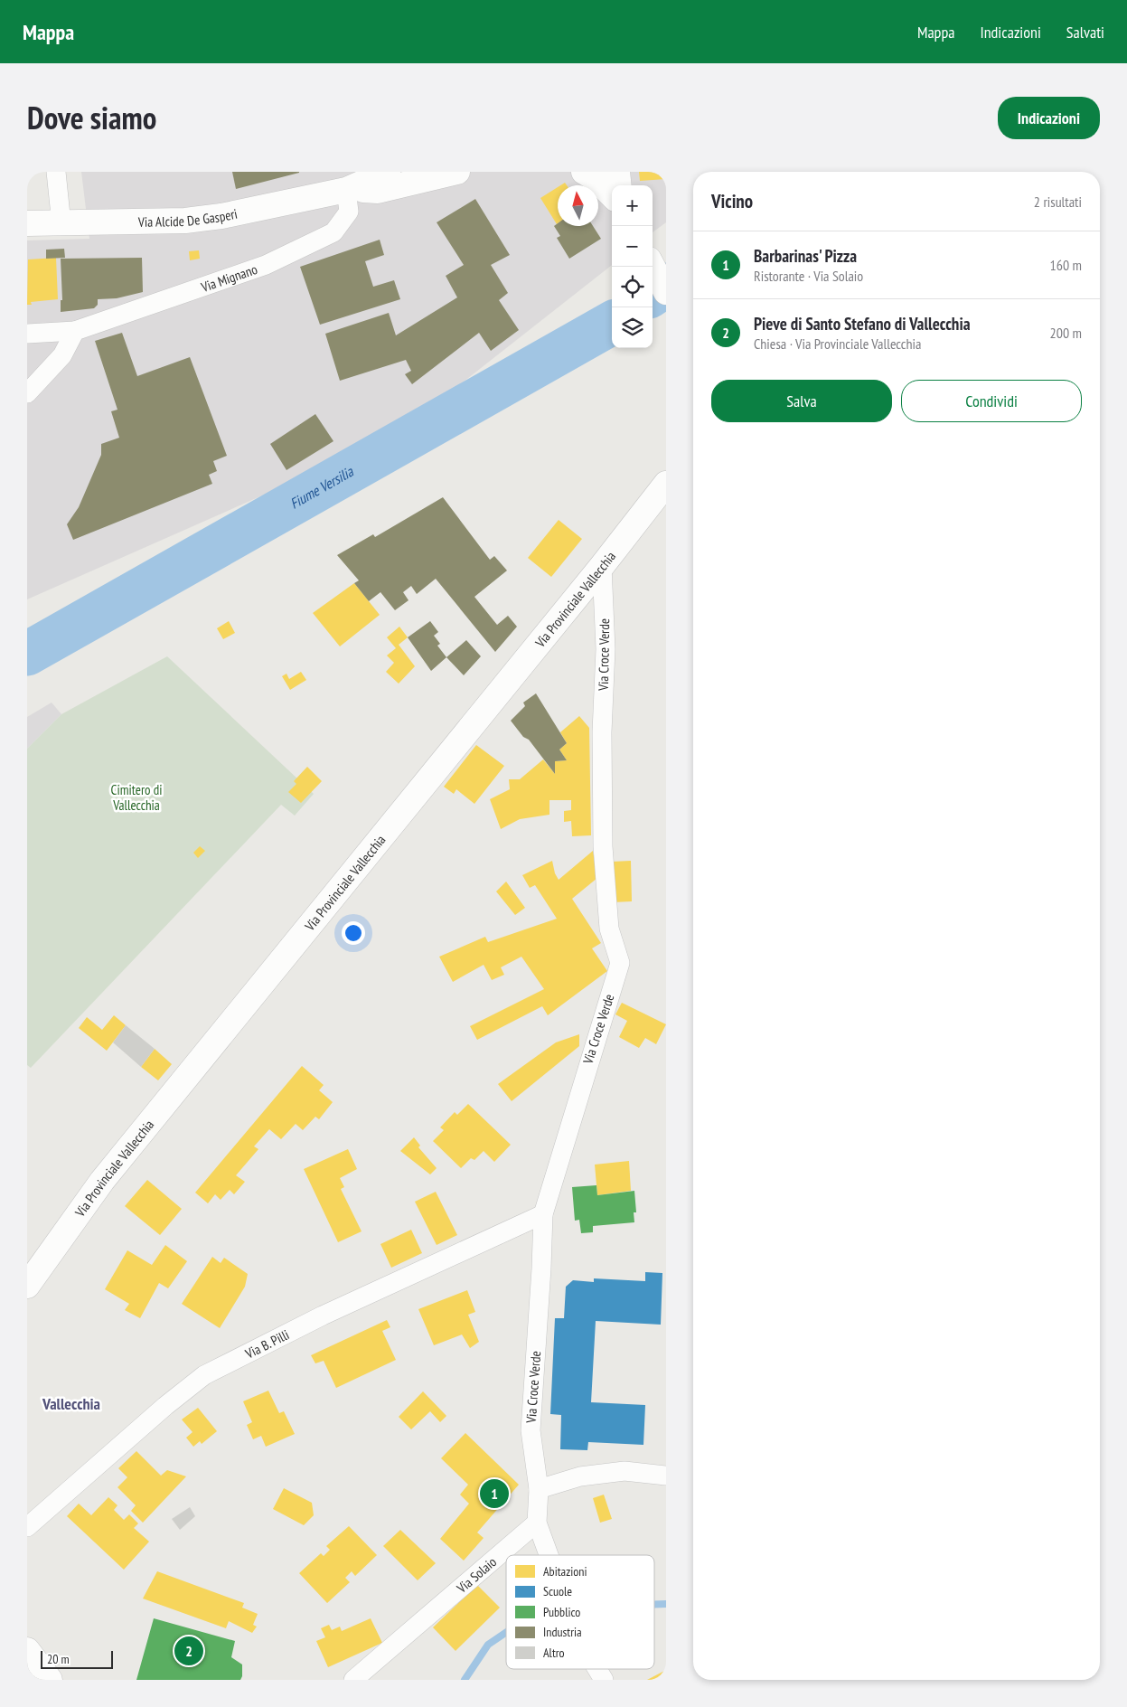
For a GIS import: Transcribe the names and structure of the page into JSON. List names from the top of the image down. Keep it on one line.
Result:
{"streets":{"main road":["Via Alcide De Gasperi","Via Provinciale Vallecchia"],"street":["Via Mignano","Via Croce Verde","Via B. Pilli","Via Solaio"]},"crossings":[["Via Alcide De Gasperi","Via Mignano"],["Via Provinciale Vallecchia","Via Croce Verde"],["Via Croce Verde","Via B. Pilli"]],"districts":["Vallecchia"],"water":["Fiume Versilia"],"parks":["Cimitero di Vallecchia"],"legend":["Abitazioni","Scuole","Pubblico","Industria","Altro"],"scale_bar":"20 m","north":"top","page":{"header":"Mappa","nav":["Mappa","Indicazioni","Salvati"],"title":"Dove siamo","buttons":["Indicazioni",["Salva","Condividi"]],"heading":["Vicino","2 risultati"],"map_buttons":["+","−"],"list":[{"mark":"1","name":"Barbarinas' Pizza","note":"Ristorante · Via Solaio","value":"160 m"},{"mark":"2","name":"Pieve di Santo Stefano di Vallecchia","note":"Chiesa · Via Provinciale Vallecchia","value":"200 m"}],"pins":["1","2"],"scale":"20 m"}}
